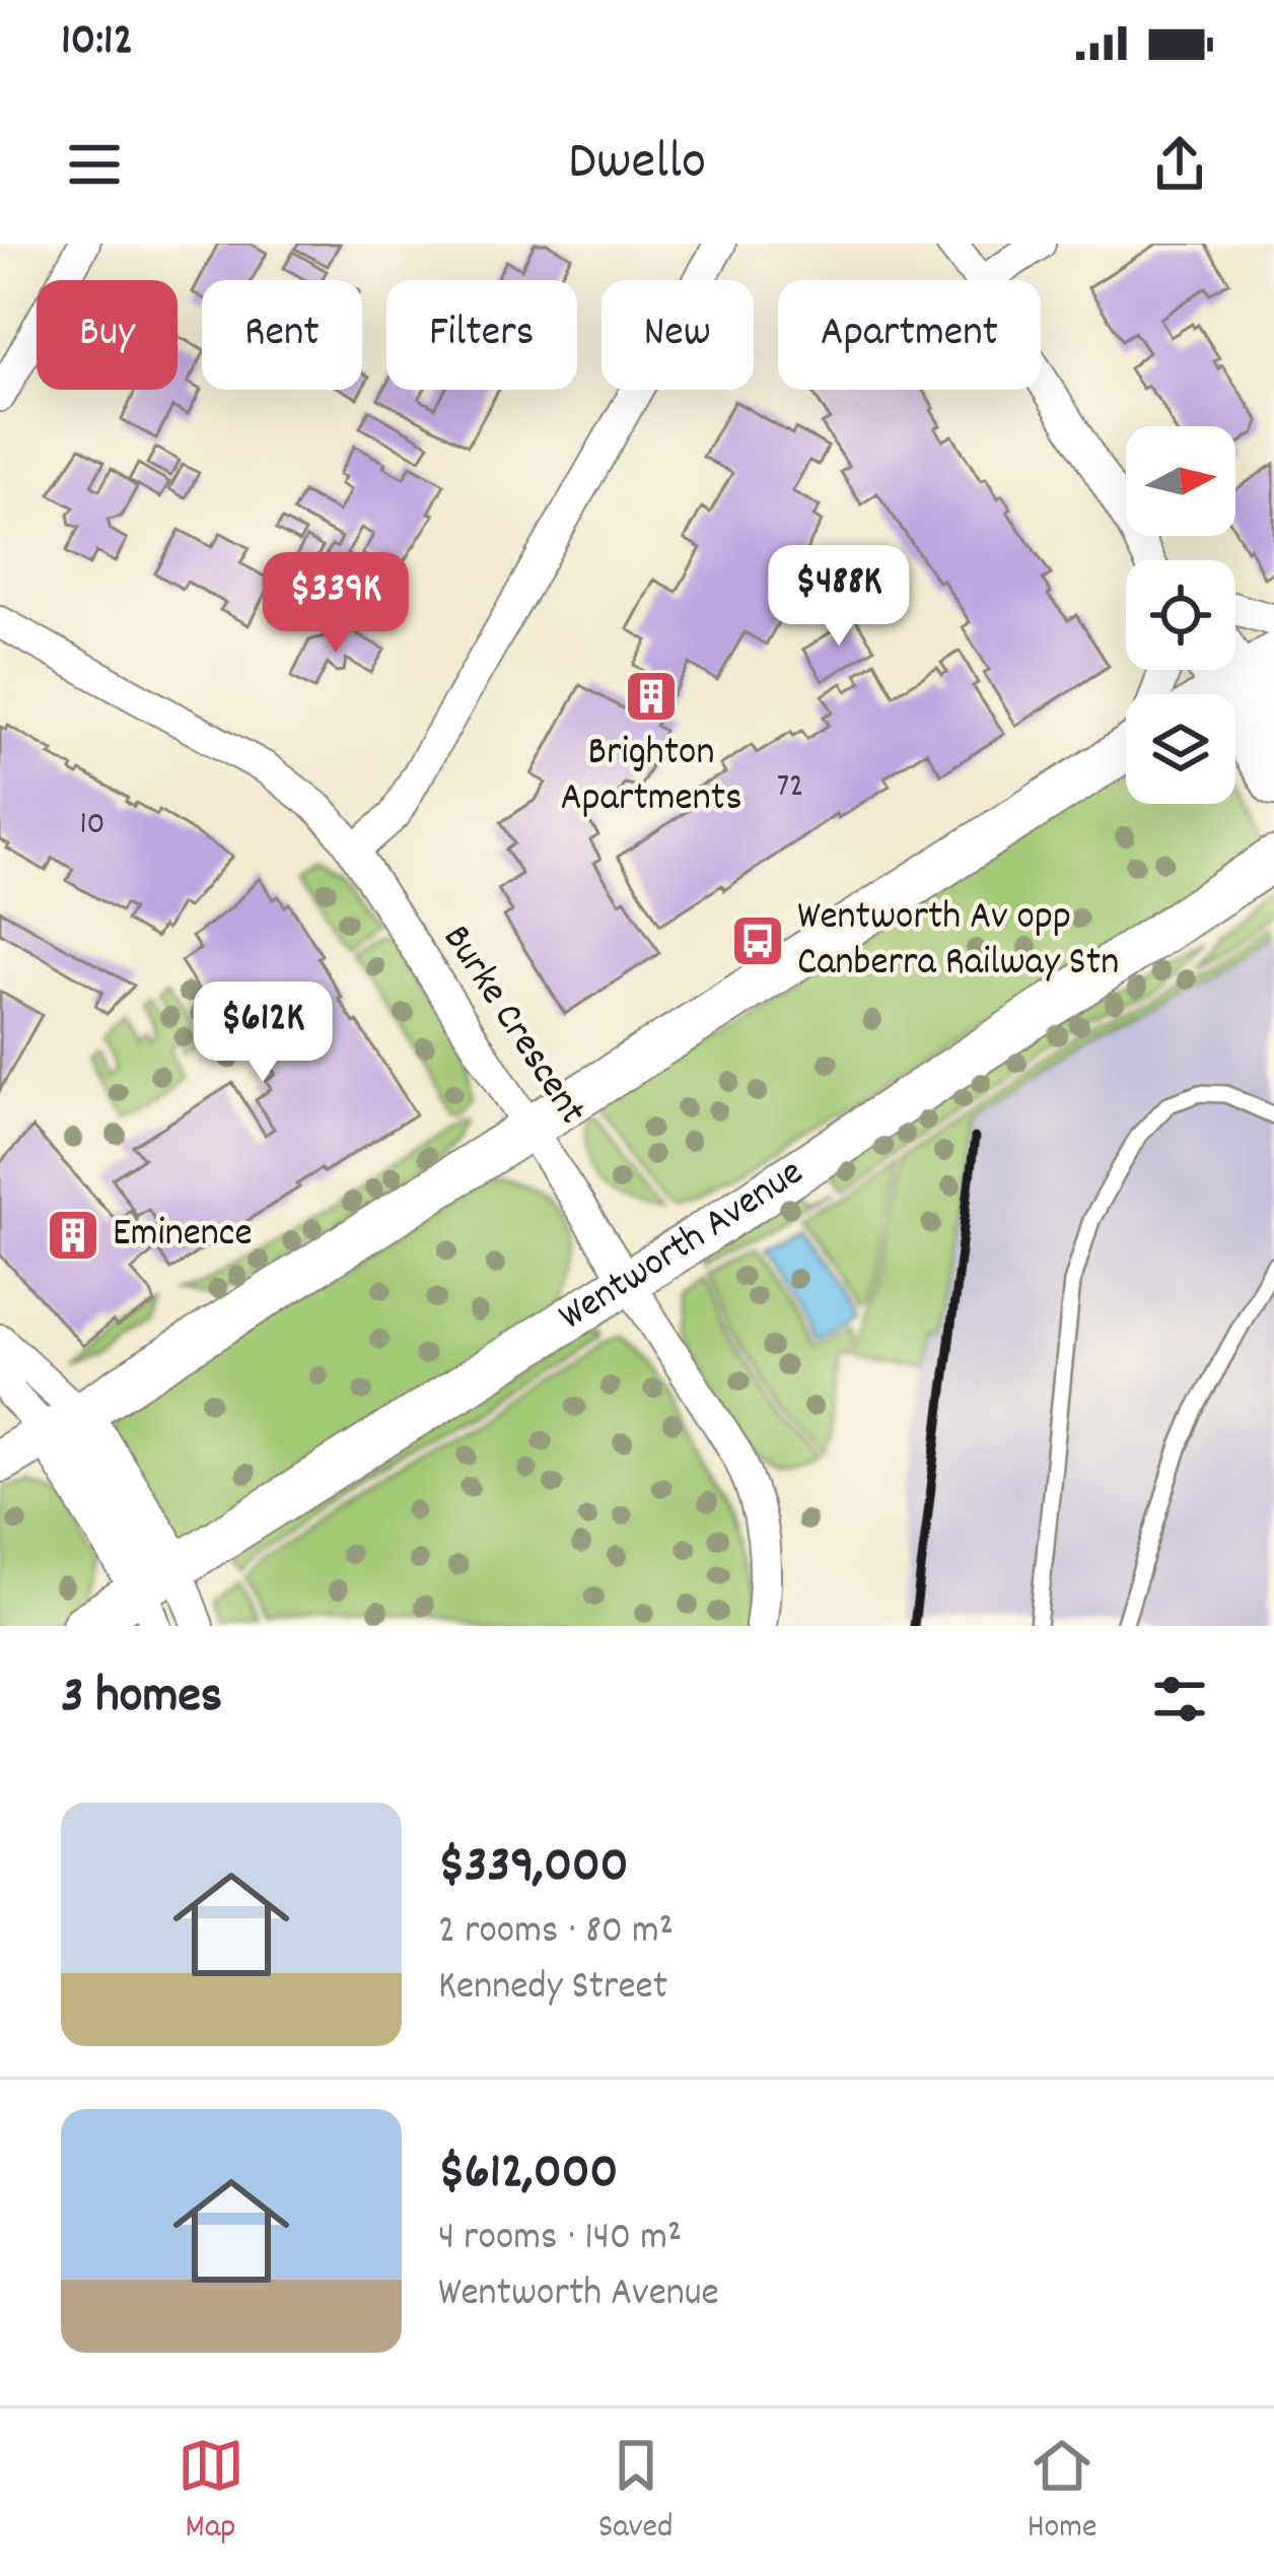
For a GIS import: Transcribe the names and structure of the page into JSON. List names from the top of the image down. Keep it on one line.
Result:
{"streets":{"main road":["Wentworth Avenue"],"street":["Burke Crescent"]},"crossings":[["Burke Crescent","Wentworth Avenue"]],"places":{"building":["Brighton Apartments","Eminence"],"bus stop":["Wentworth Av opp Canberra Railway Stn"]},"house_numbers":["72","10"],"north":"right","page":{"status":"10:12","header":"Dwello","chip":["Buy","Rent","Filters","New","Apartment"],"price":["$488K","$339K","$612K"],"heading":"3 homes","list":[{"name":"$339,000","note":"2 rooms · 80 m² · Kennedy Street"},{"name":"$612,000","note":"4 rooms · 140 m² · Wentworth Avenue"}],"tabs":["Map","Saved","Home"]}}
